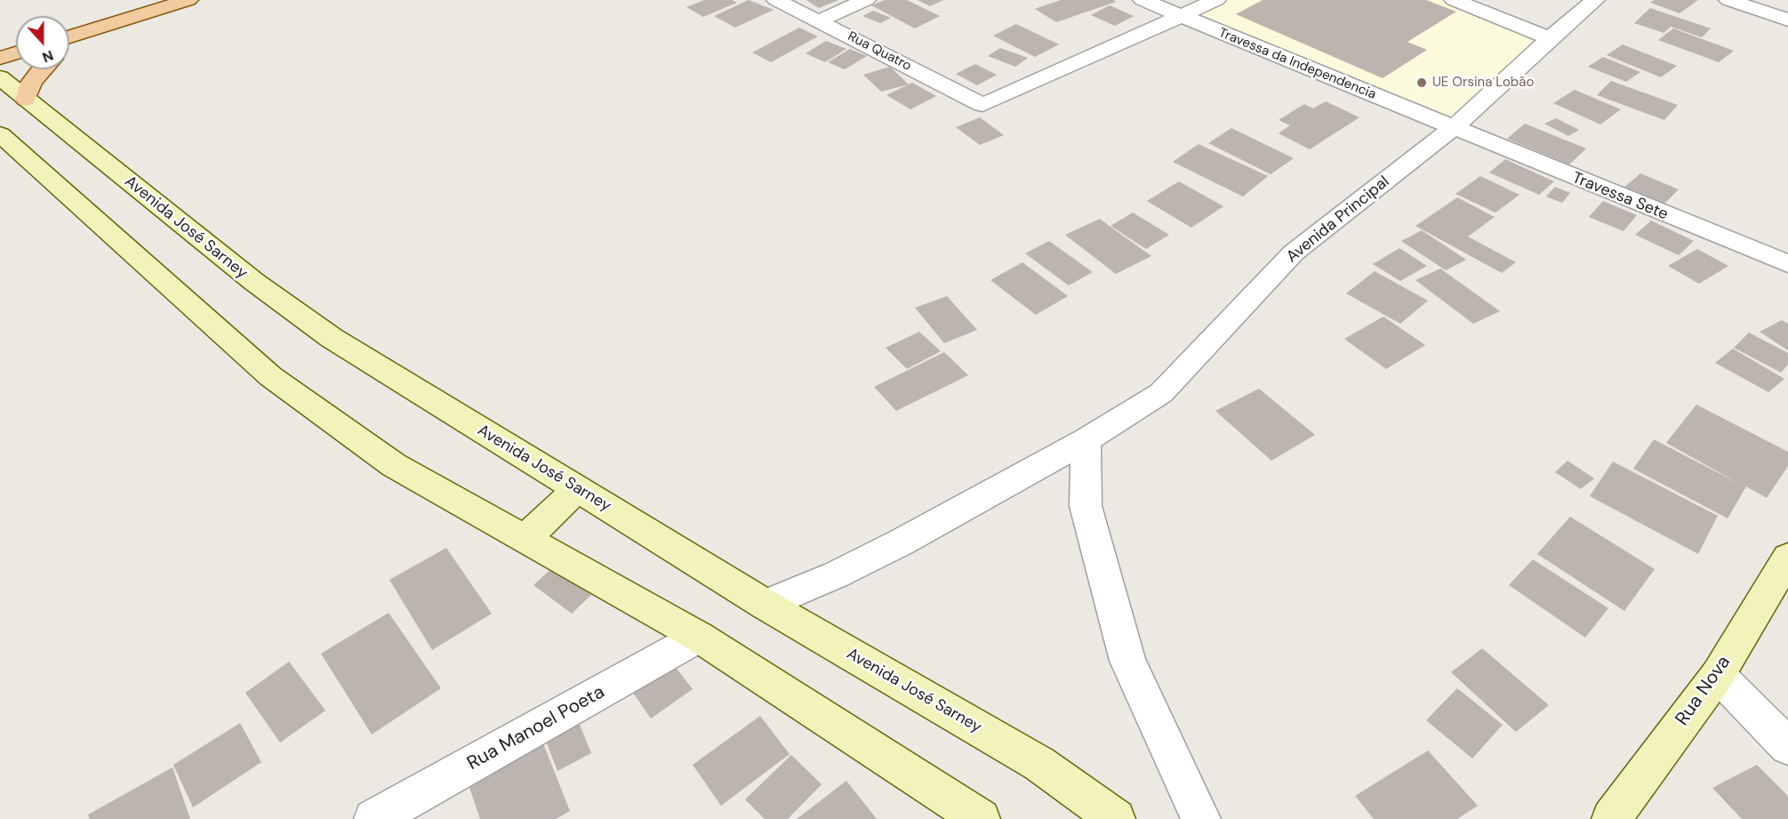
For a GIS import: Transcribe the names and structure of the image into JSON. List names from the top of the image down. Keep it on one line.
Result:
{"streets":{"main road":["Avenida José Sarney","Rua Nova"],"street":["Rua Quatro","Travessa da Independencia","Travessa Sete","Avenida Principal","Rua Manoel Poeta"]},"crossings":[["Rua Quatro","Travessa da Independencia"],["Travessa da Independencia","Travessa Sete"],["Travessa da Independencia","Avenida Principal"],["Travessa Sete","Avenida Principal"],["Avenida Principal","Avenida José Sarney"]],"places":["UE Orsina Lobão"],"north":"bottom"}
